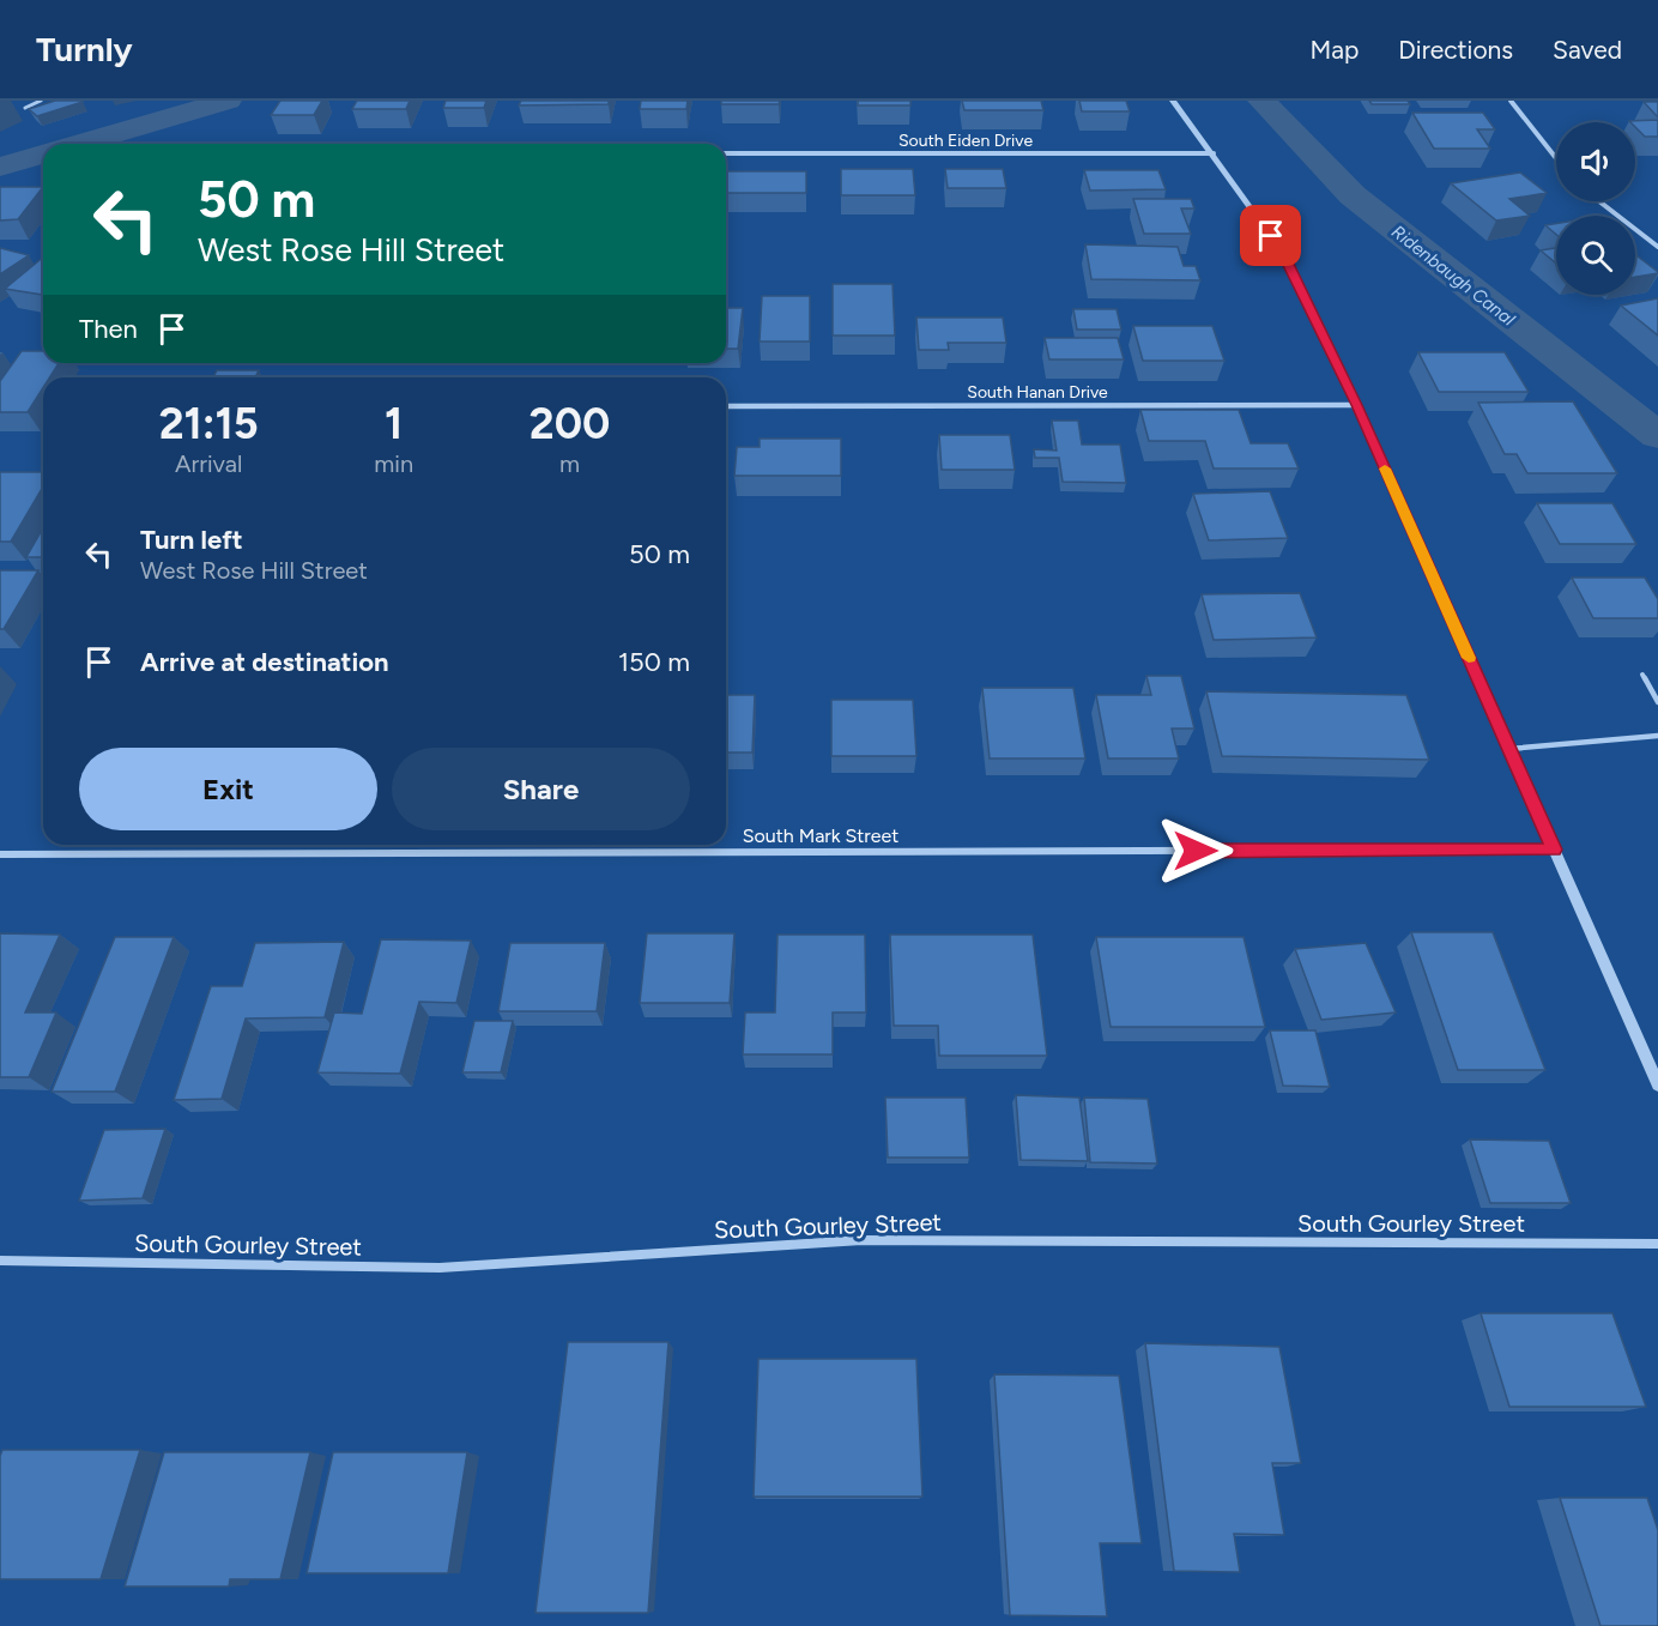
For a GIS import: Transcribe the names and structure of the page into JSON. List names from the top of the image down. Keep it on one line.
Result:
{"streets":{"street":["South Eiden Drive","South Hanan Drive","South Mark Street","South Gourley Street"]},"water":["Ridenbaugh Canal"],"page":{"header":"Turnly","nav":["Map","Directions","Saved"],"turn":["50 m","West Rose Hill Street"],"then":"Then","eta":["21:15","Arrival","1","min","200","m"],"list":[{"name":"Turn left","note":"West Rose Hill Street","value":"50 m"},{"name":"Arrive at destination","value":"150 m"}],"buttons":["Exit","Share"]}}
